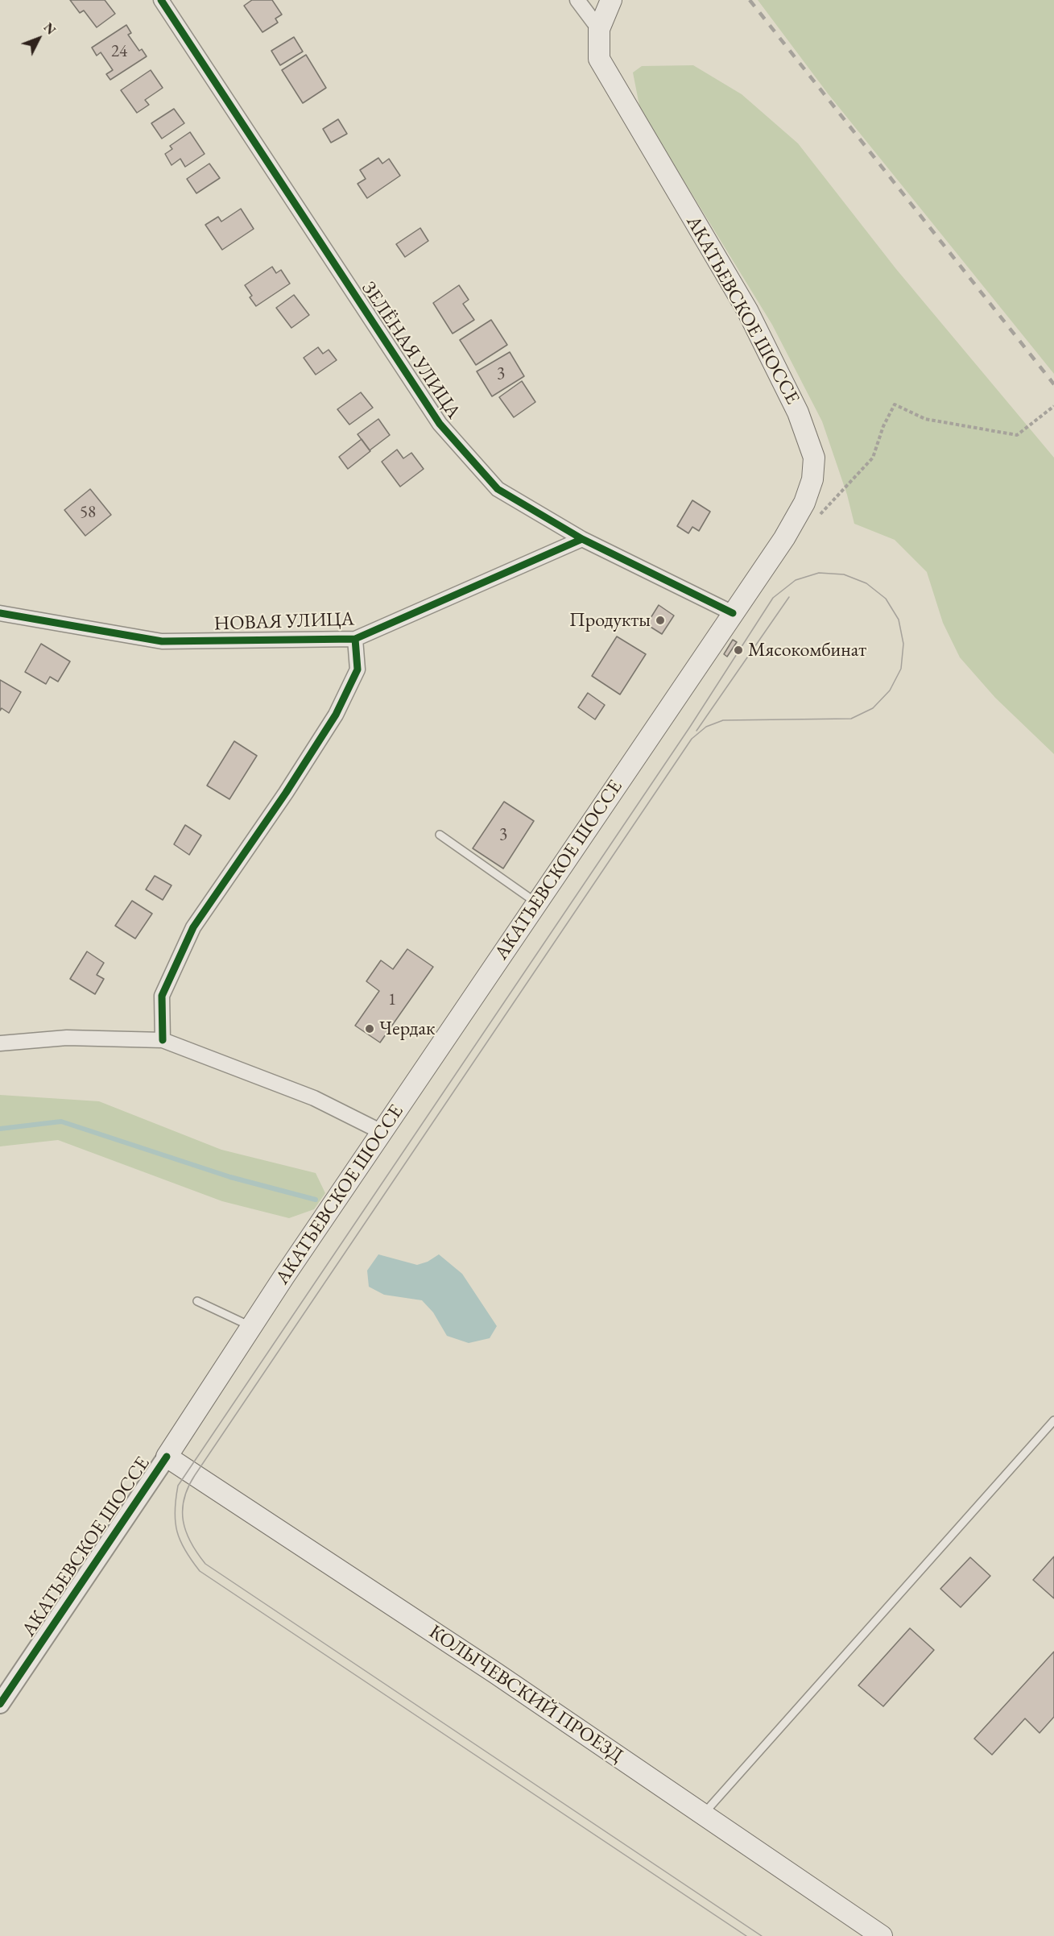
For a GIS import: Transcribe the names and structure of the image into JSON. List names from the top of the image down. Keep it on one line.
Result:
{"streets":{"main road":["АКАТЬЕВСКОЕ ШОССЕ","КОЛЫЧЕВСКИЙ ПРОЕЗД"],"street":["ЗЕЛЁНАЯ УЛИЦА","НОВАЯ УЛИЦА"]},"crossings":[["АКАТЬЕВСКОЕ ШОССЕ","ЗЕЛЁНАЯ УЛИЦА"],["АКАТЬЕВСКОЕ ШОССЕ","КОЛЫЧЕВСКИЙ ПРОЕЗД"],["ЗЕЛЁНАЯ УЛИЦА","НОВАЯ УЛИЦА"]],"places":["Продукты","Мясокомбинат","Чердак"],"house_numbers":["24","3","58","3","1"],"north":"top right"}
